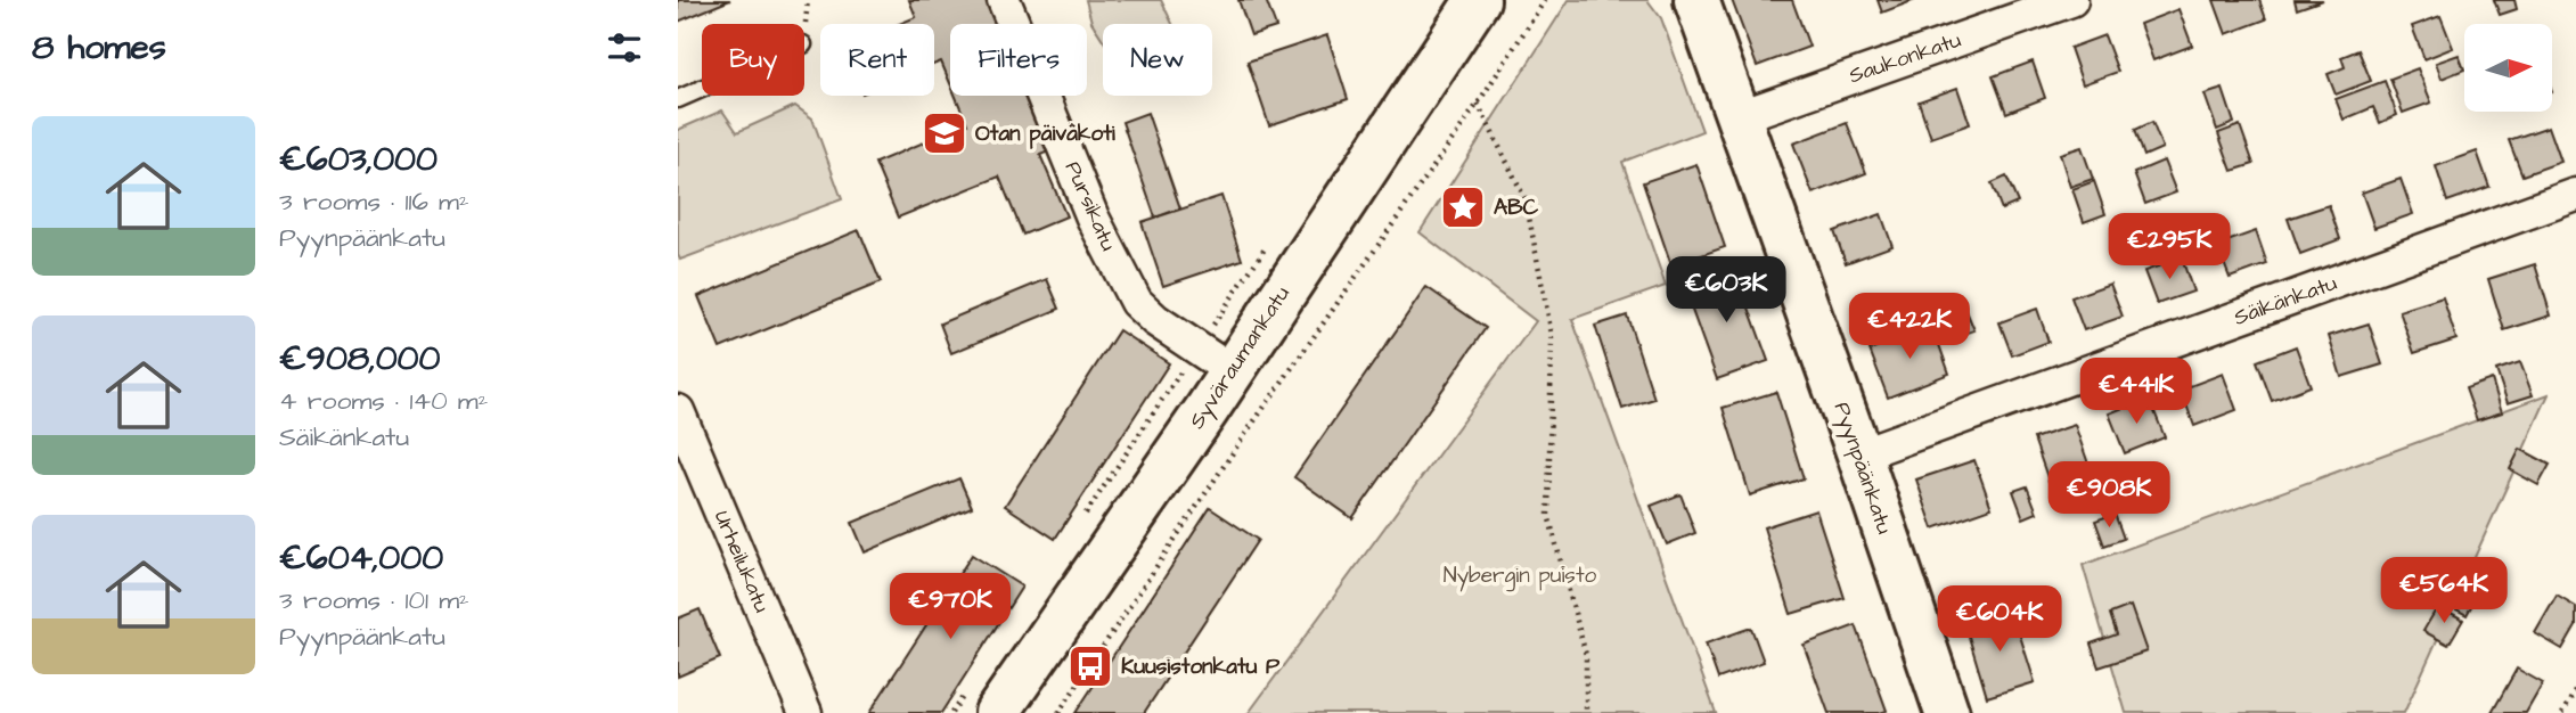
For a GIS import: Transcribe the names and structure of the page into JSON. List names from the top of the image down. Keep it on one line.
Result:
{"streets":{"main road":["Syväraumankatu","Pyynpäänkatu"],"street":["Saukonkatu","Pursikatu","Säikänkatu","Urheilukatu"]},"crossings":[["Saukonkatu","Pyynpäänkatu"],["Pursikatu","Syväraumankatu"],["Säikänkatu","Pyynpäänkatu"]],"parks":["Nybergin puisto"],"places":{"school or university":["Otan päiväkoti"],"place":["ABC"],"bus stop":["Kuusistonkatu P"]},"north":"right","page":{"heading":"8 homes","chip":["Buy","Rent","Filters","New"],"list":[{"name":"€603,000","note":"3 rooms · 116 m² · Pyynpäänkatu"},{"name":"€908,000","note":"4 rooms · 140 m² · Säikänkatu"},{"name":"€604,000","note":"3 rooms · 101 m² · Pyynpäänkatu"}],"price":["€295K","€603K","€422K","€441K","€908K","€564K","€970K","€604K"]}}
